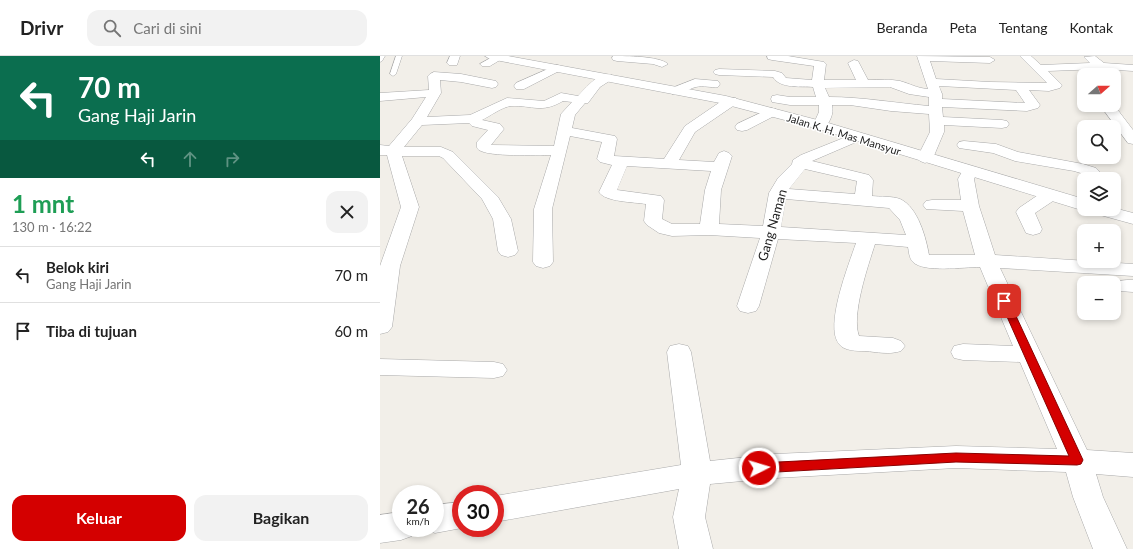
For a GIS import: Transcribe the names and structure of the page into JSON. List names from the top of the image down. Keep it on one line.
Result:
{"streets":{"street":["Jalan K. H. Mas Mansyur","Gang Naman"]},"crossings":[["Jalan K. H. Mas Mansyur","Gang Naman"]],"north":"right","page":{"header":"Drivr","search":"Cari di sini","nav":["Beranda","Peta","Tentang","Kontak"],"turn":["70 m","Gang Haji Jarin"],"map_buttons":["+","−"],"heading":["1 mnt","130 m · 16:22"],"list":[{"name":"Belok kiri","note":"Gang Haji Jarin","value":"70 m"},{"name":"Tiba di tujuan","value":"60 m"}],"speed":"26 km/h","limit":"30","buttons":["Keluar","Bagikan"]}}
